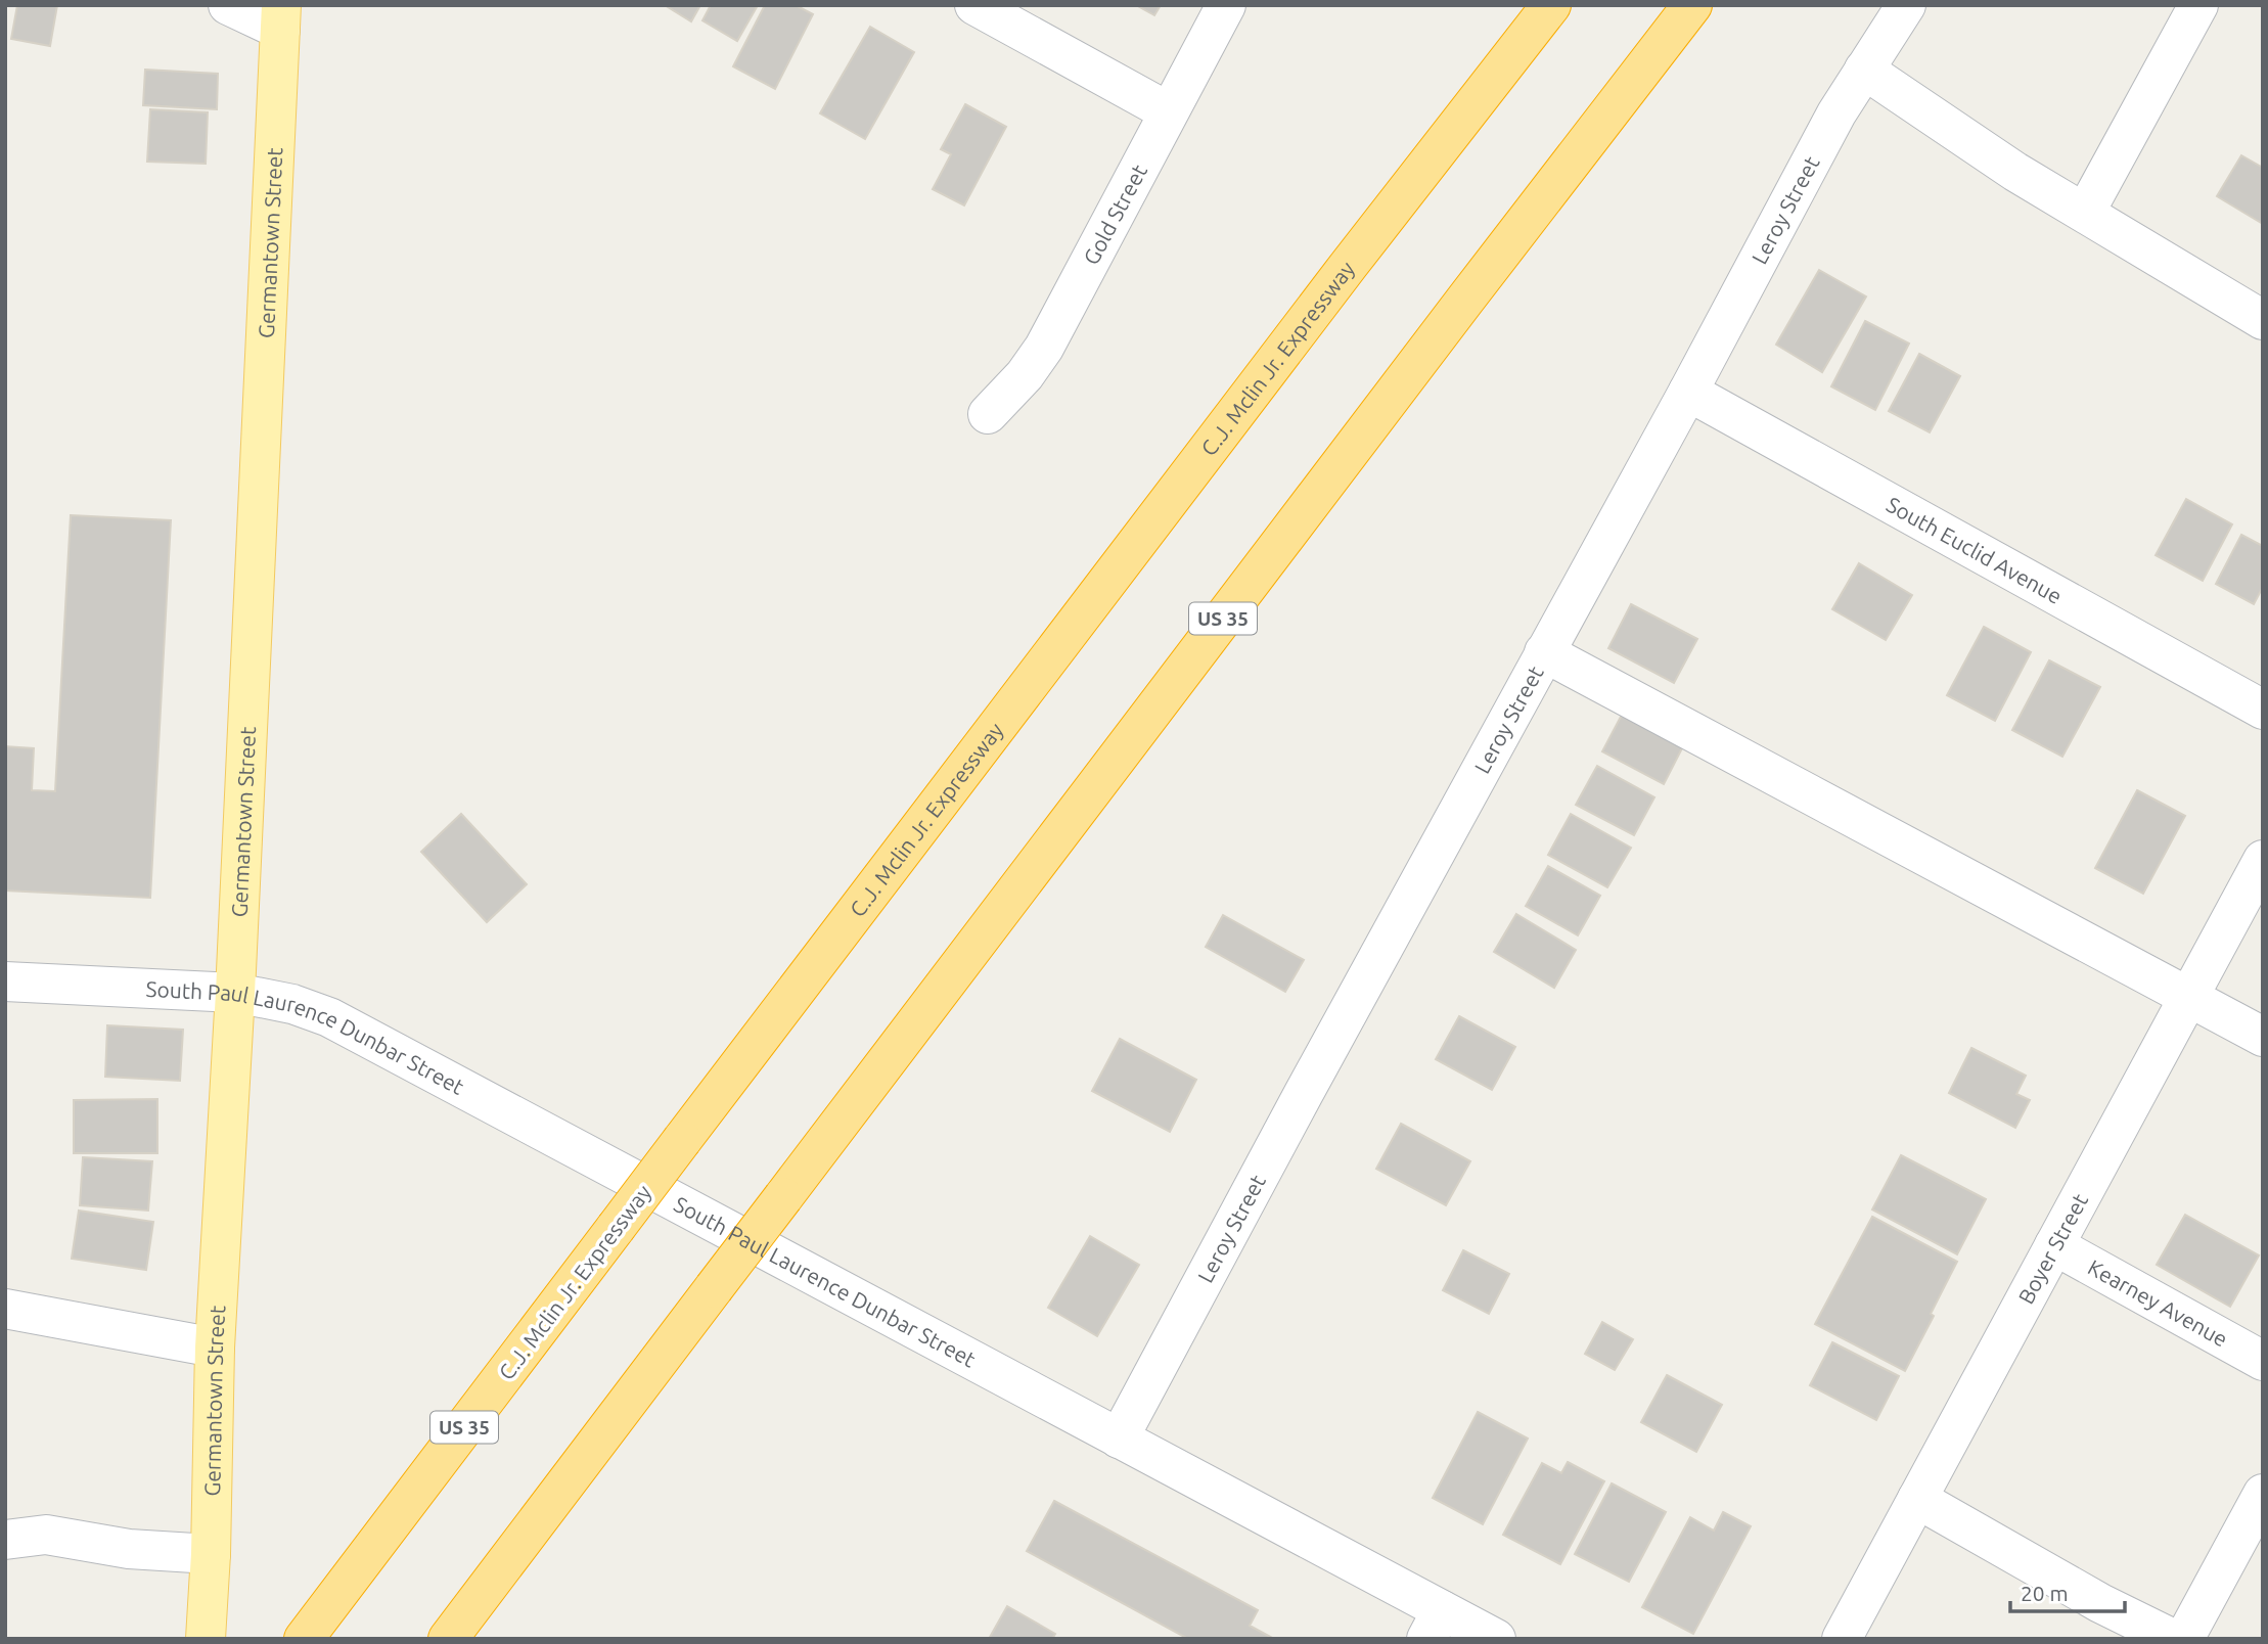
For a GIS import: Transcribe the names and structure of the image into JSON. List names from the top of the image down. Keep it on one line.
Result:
{"streets":{"highway":["C.J. Mclin Jr. Expressway","US 35"],"main road":["Germantown Street"],"street":["Leroy Street","Gold Street","South Euclid Avenue","South Paul Laurence Dunbar Street","Boyer Street","Kearney Avenue"]},"crossings":[["Leroy Street","South Euclid Avenue"],["Leroy Street","South Paul Laurence Dunbar Street"],["Germantown Street","South Paul Laurence Dunbar Street"],["Boyer Street","Kearney Avenue"]],"scale_bar":"20 m"}
